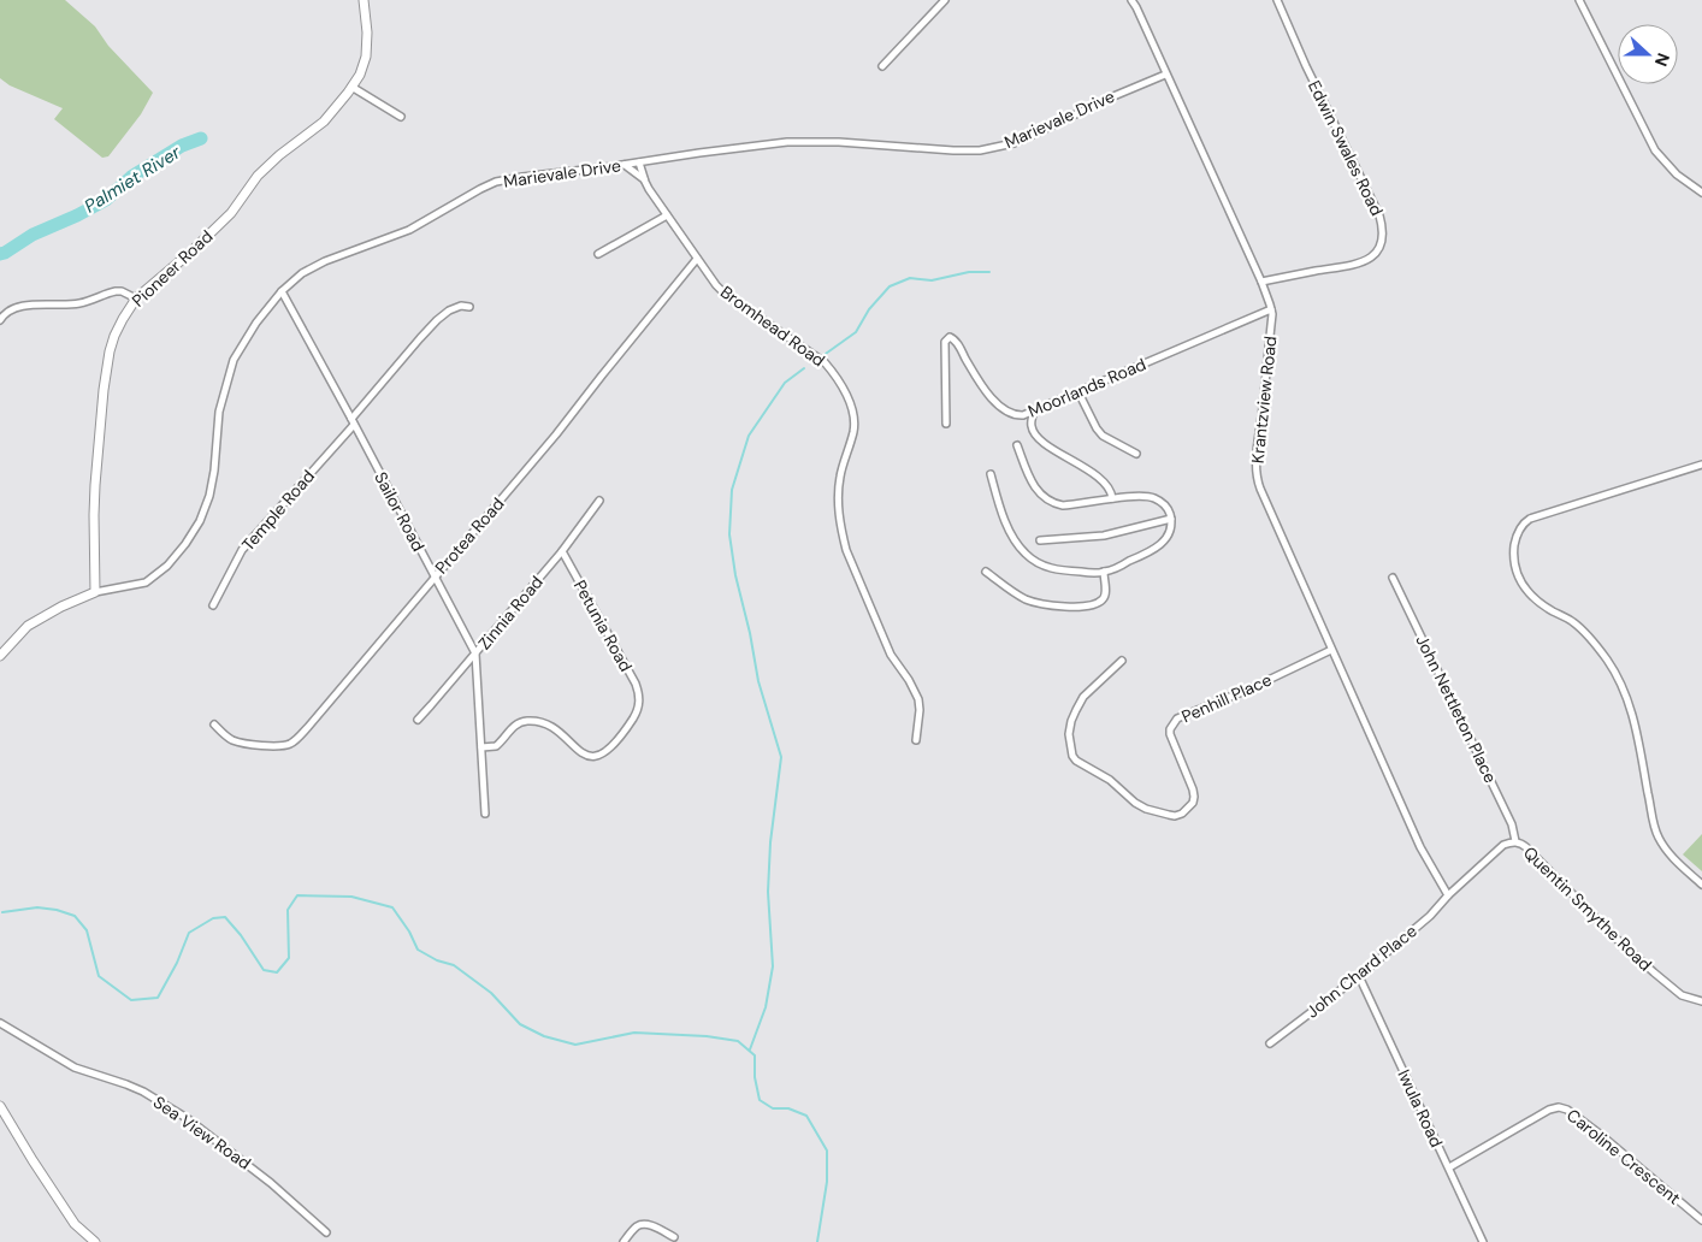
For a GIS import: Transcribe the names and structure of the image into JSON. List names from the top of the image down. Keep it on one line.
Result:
{"streets":{"main road":["Pioneer Road"],"street":["Marievale Drive","Edwin Swales Road","Bromhead Road","Moorlands Road","Krantzview Road","Temple Road","Sailor Road","Protea Road","Zinnia Road","Petunia Road","Penhill Place","John Nettleton Place","Quentin Smythe Road","John Chard Place","Iwula Road","Sea View Road","Caroline Crescent"]},"crossings":[["Marievale Drive","Pioneer Road"],["Marievale Drive","Bromhead Road"],["Marievale Drive","Krantzview Road"],["Marievale Drive","Sailor Road"],["Edwin Swales Road","Krantzview Road"],["Bromhead Road","Protea Road"],["Moorlands Road","Krantzview Road"],["Krantzview Road","Penhill Place"],["Krantzview Road","Quentin Smythe Road"],["Krantzview Road","John Chard Place"],["Temple Road","Sailor Road"],["Sailor Road","Protea Road"],["Sailor Road","Zinnia Road"],["Sailor Road","Petunia Road"],["Zinnia Road","Petunia Road"],["John Nettleton Place","Quentin Smythe Road"],["Quentin Smythe Road","John Chard Place"],["John Chard Place","Iwula Road"],["Iwula Road","Caroline Crescent"]],"water":["Palmiet River"],"north":"right"}
